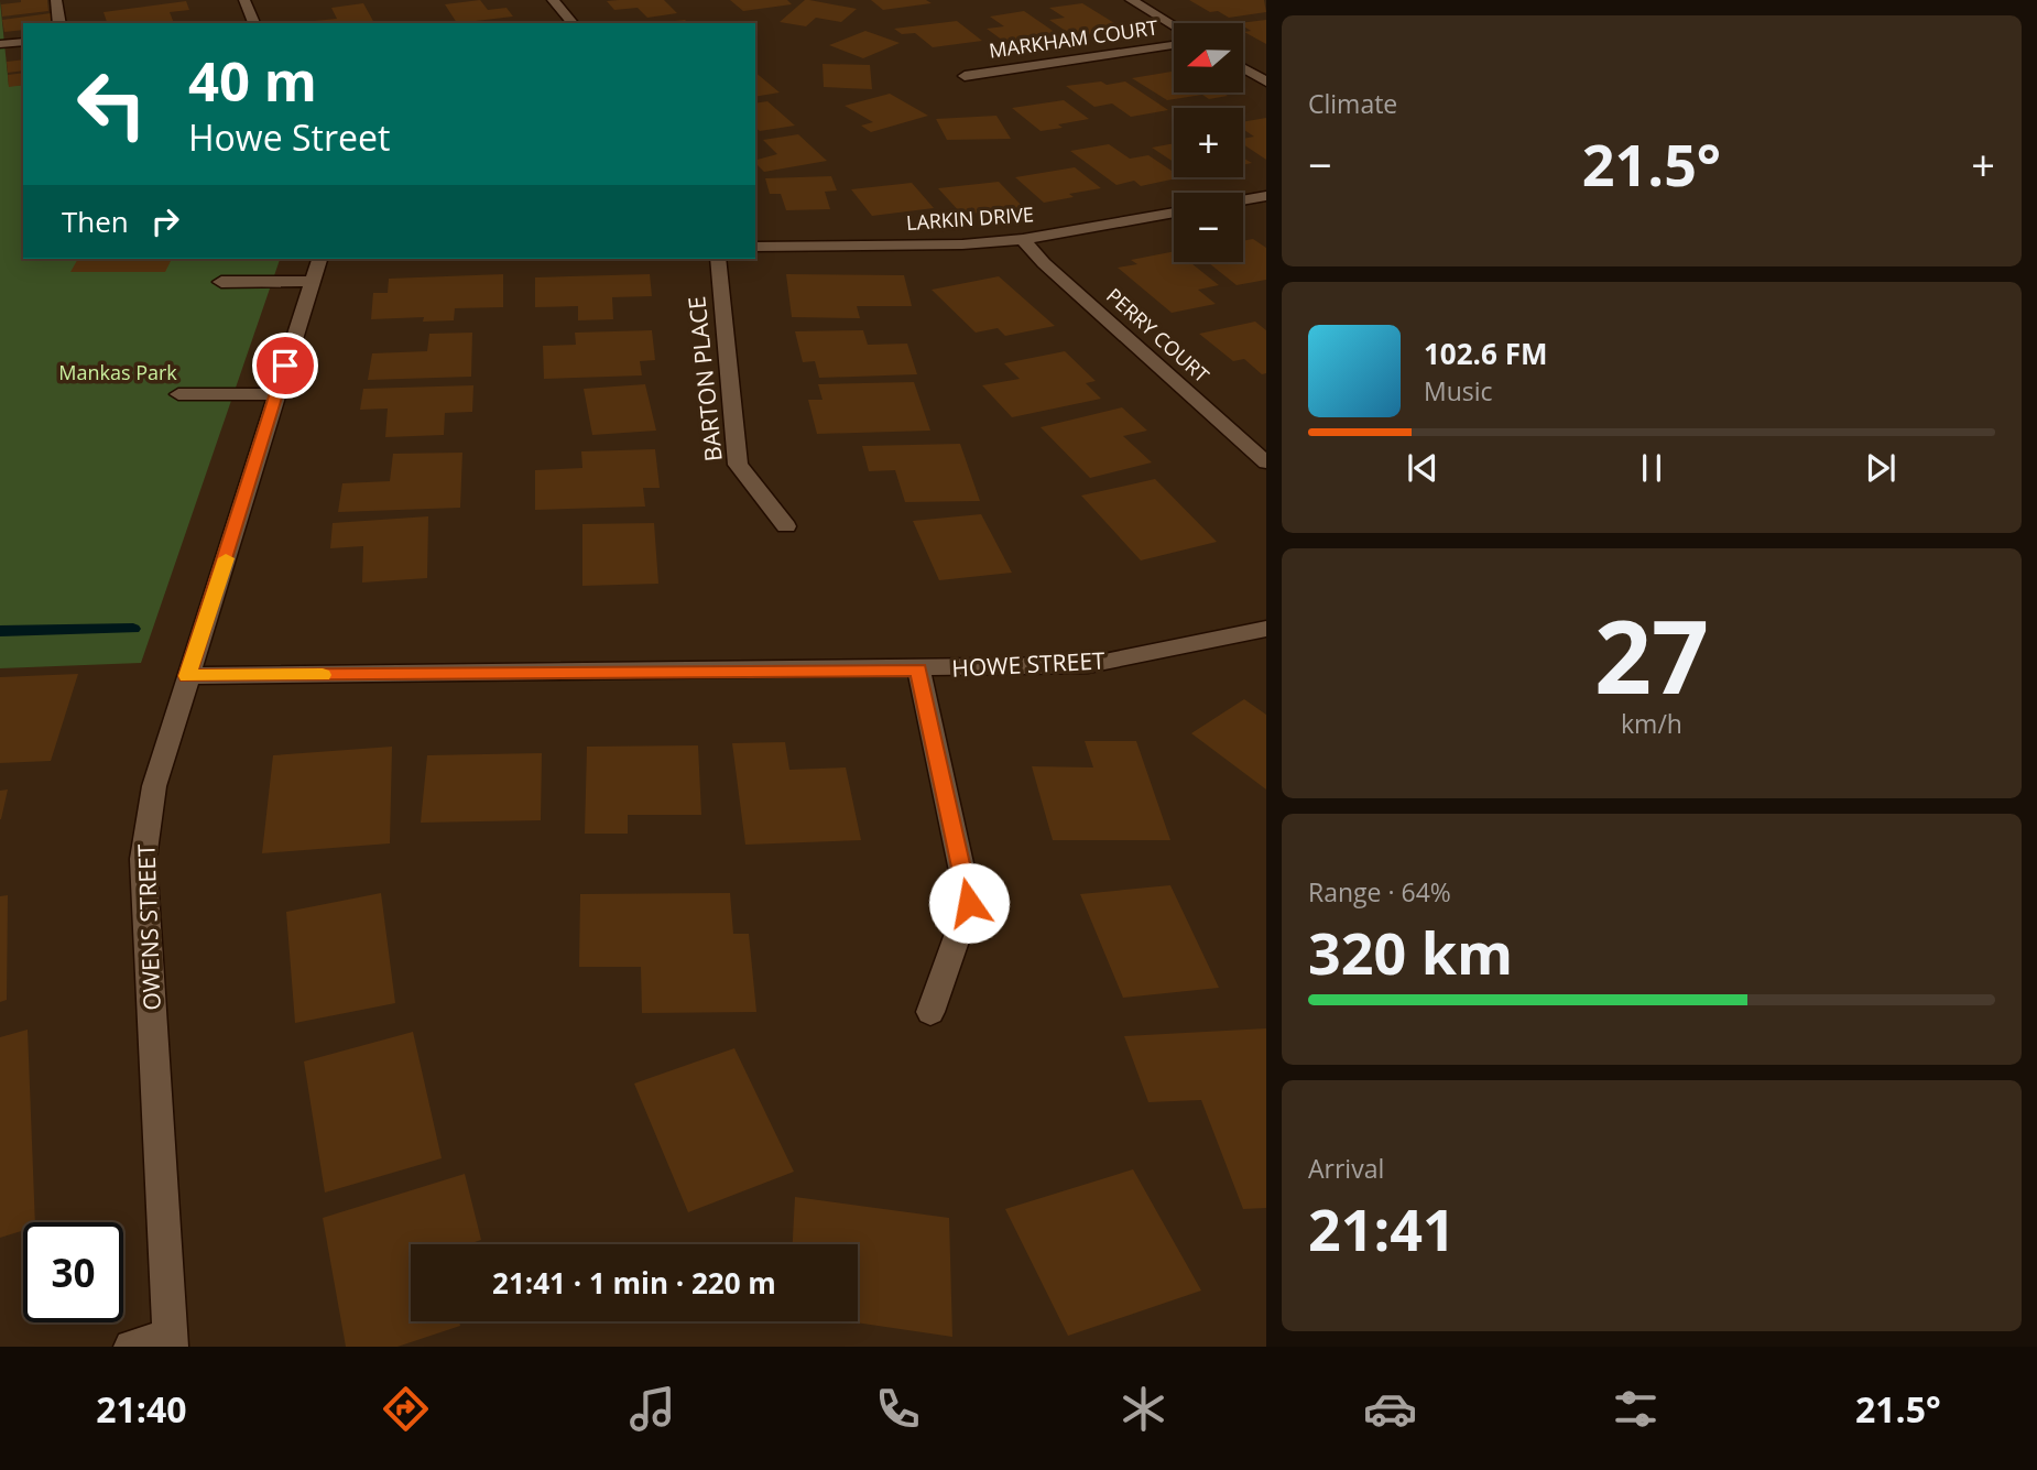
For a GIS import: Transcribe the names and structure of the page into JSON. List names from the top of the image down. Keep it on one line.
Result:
{"streets":{"street":["MARKHAM COURT","LARKIN DRIVE","PERRY COURT","BARTON PLACE","HOWE STREET","OWENS STREET"]},"crossings":[["LARKIN DRIVE","PERRY COURT"],["HOWE STREET","OWENS STREET"]],"parks":["Mankas Park"],"north":"left","page":{"tile":["Climate",["27","km/h"],["Range · 64%","320 km"],["Arrival","21:41"]],"map_buttons":["+","−"],"turn":["40 m","Howe Street"],"heat":["−","21.5°","+"],"then":"Then","song":["102.6 FM","Music"],"limit":"30","trip":"21:41 · 1 min · 220 m","tabs":["21:40","21.5°"]}}
